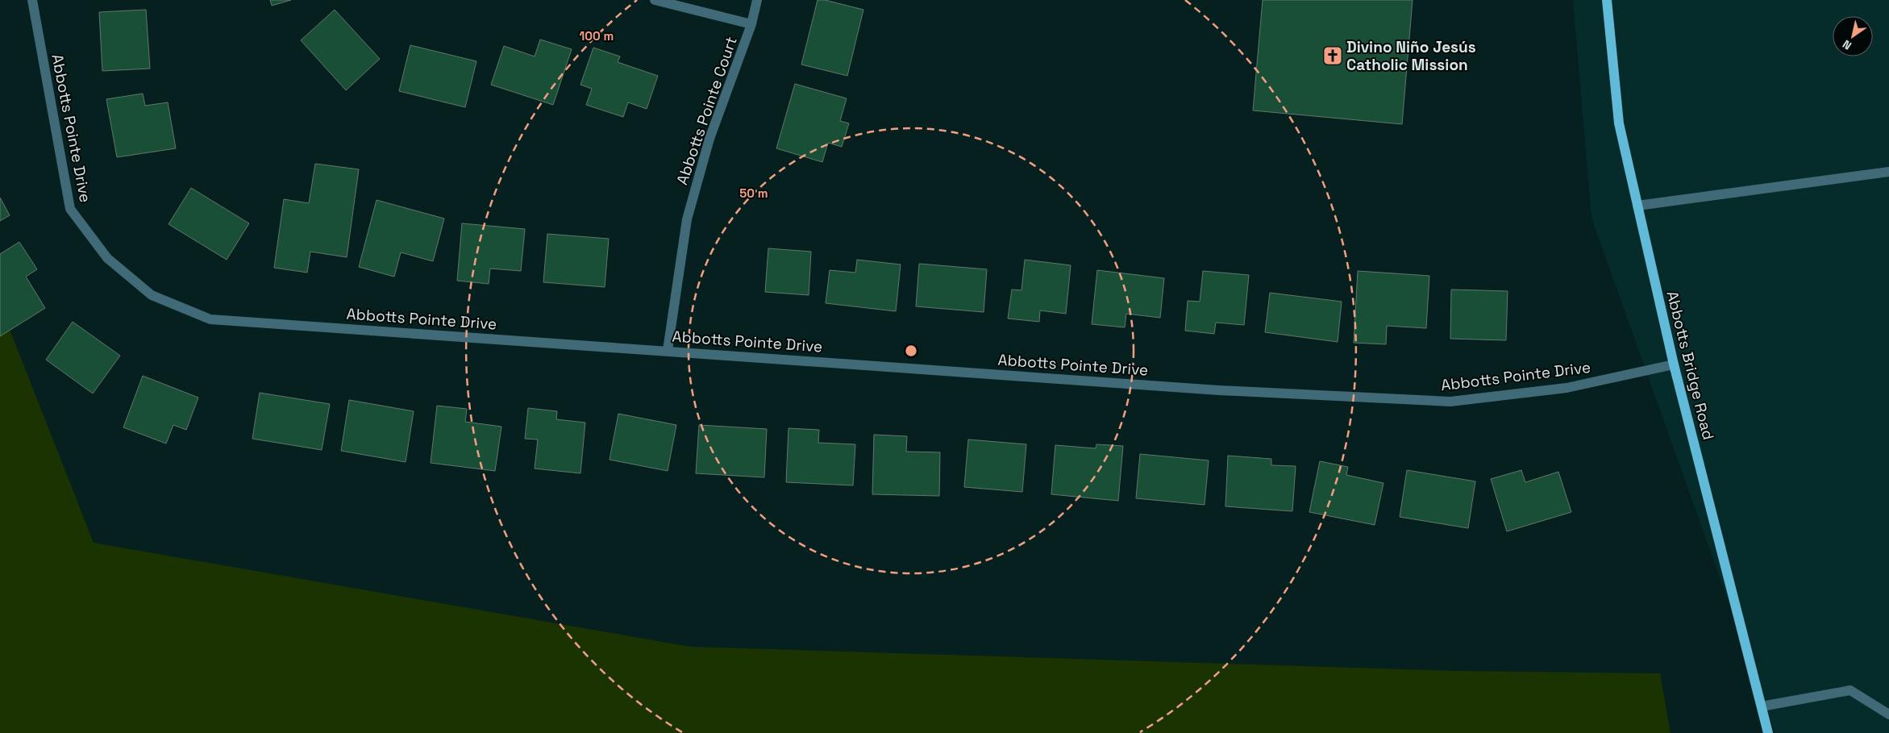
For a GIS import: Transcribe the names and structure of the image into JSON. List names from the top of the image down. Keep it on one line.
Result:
{"streets":{"main road":["Abbotts Bridge Road"],"street":["Abbotts Pointe Court","Abbotts Pointe Drive"]},"crossings":[["Abbotts Pointe Court","Abbotts Pointe Drive"],["Abbotts Pointe Drive","Abbotts Bridge Road"]],"places":{"church":["Divino Niño Jesús Catholic Mission"]},"north":"bottom left","rings":["100 m","50 m"]}
